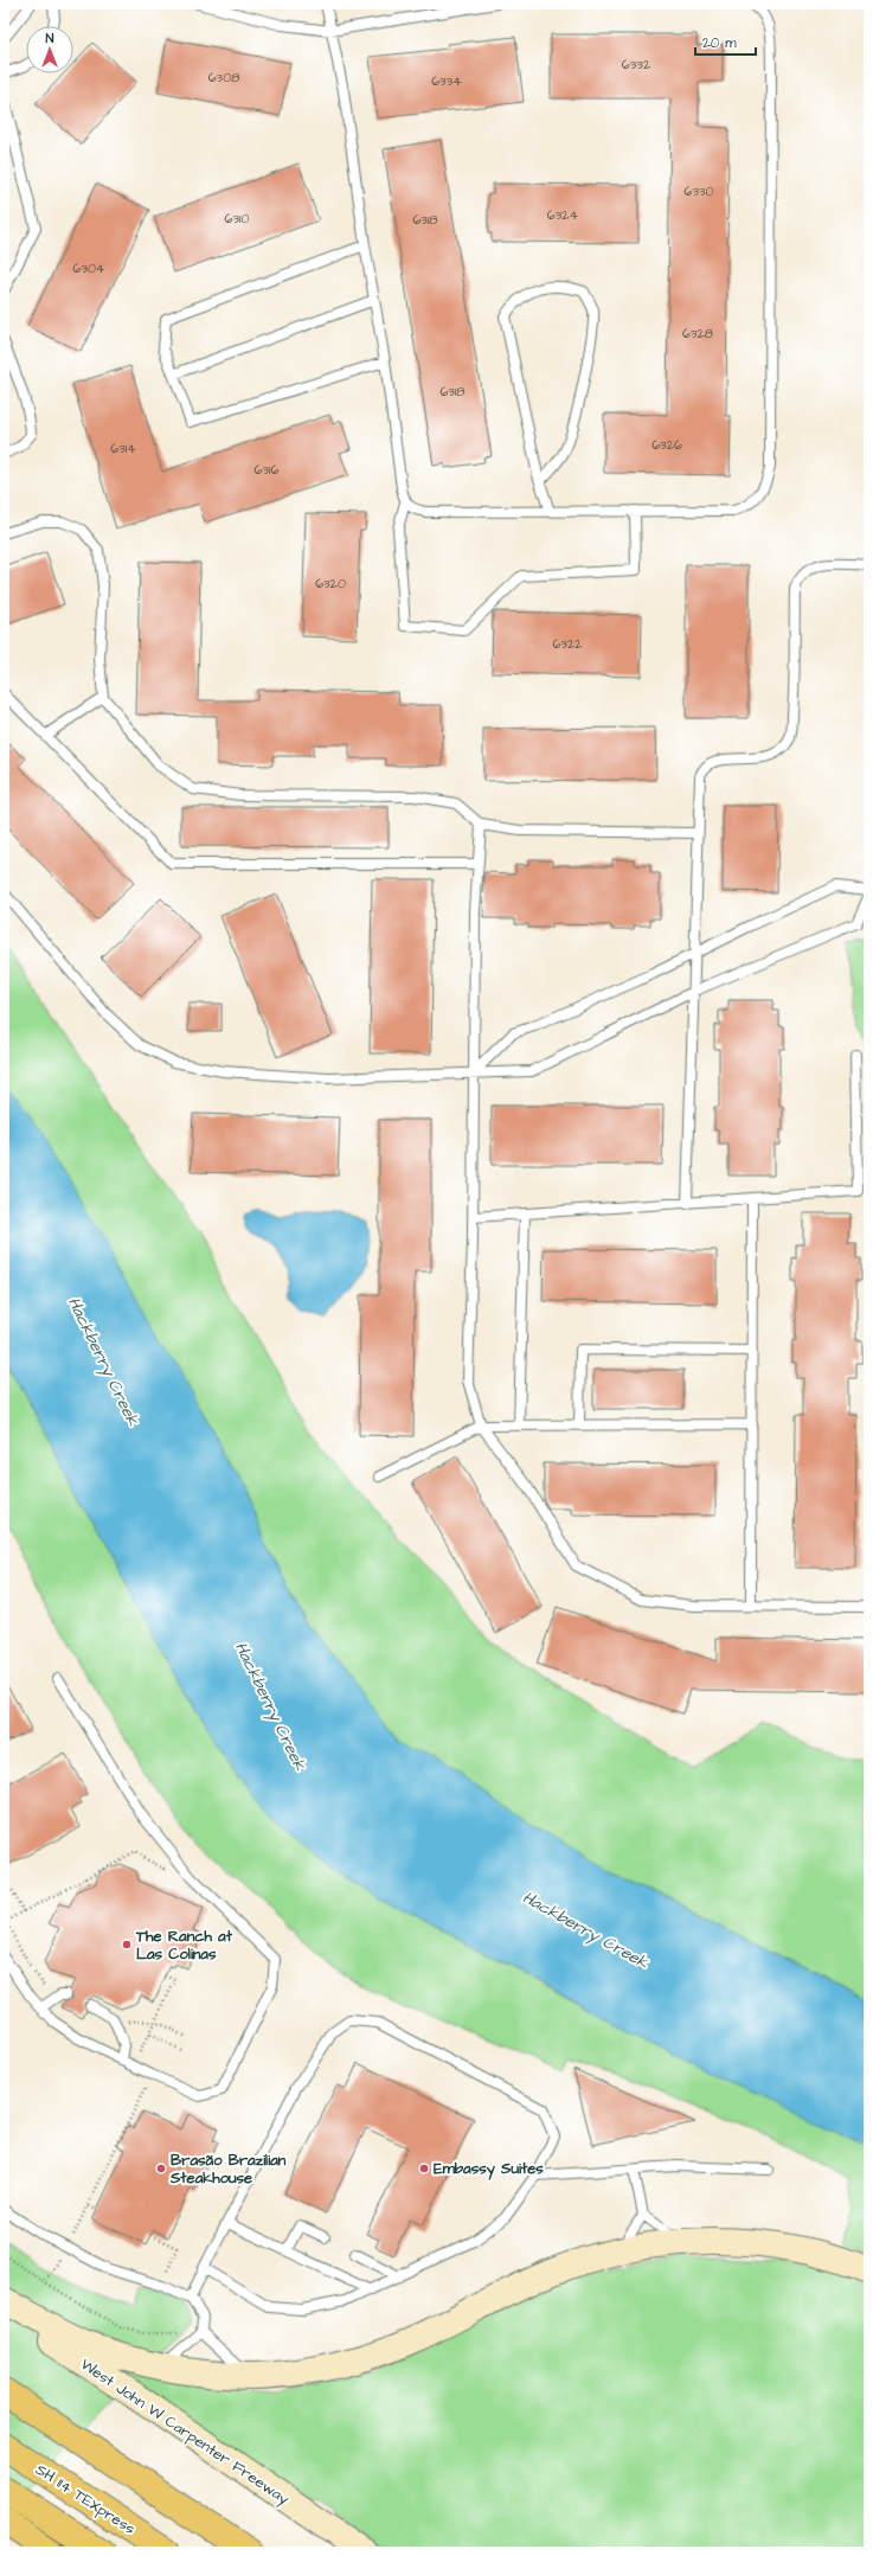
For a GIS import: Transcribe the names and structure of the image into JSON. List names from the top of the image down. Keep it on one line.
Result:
{"streets":{"highway":["SH 114 TEXpress"],"main road":["West John W Carpenter Freeway"]},"water":["Hackberry Creek"],"places":["The Ranch at Las Colinas","Brasão Brazilian Steakhouse","Embassy Suites"],"house_numbers":["6332","6308","6334","6330","6324","6310","6318","6304","6328","6318","6326","6314","6316","6320","6322"],"scale_bar":"20 m","north":"top"}
